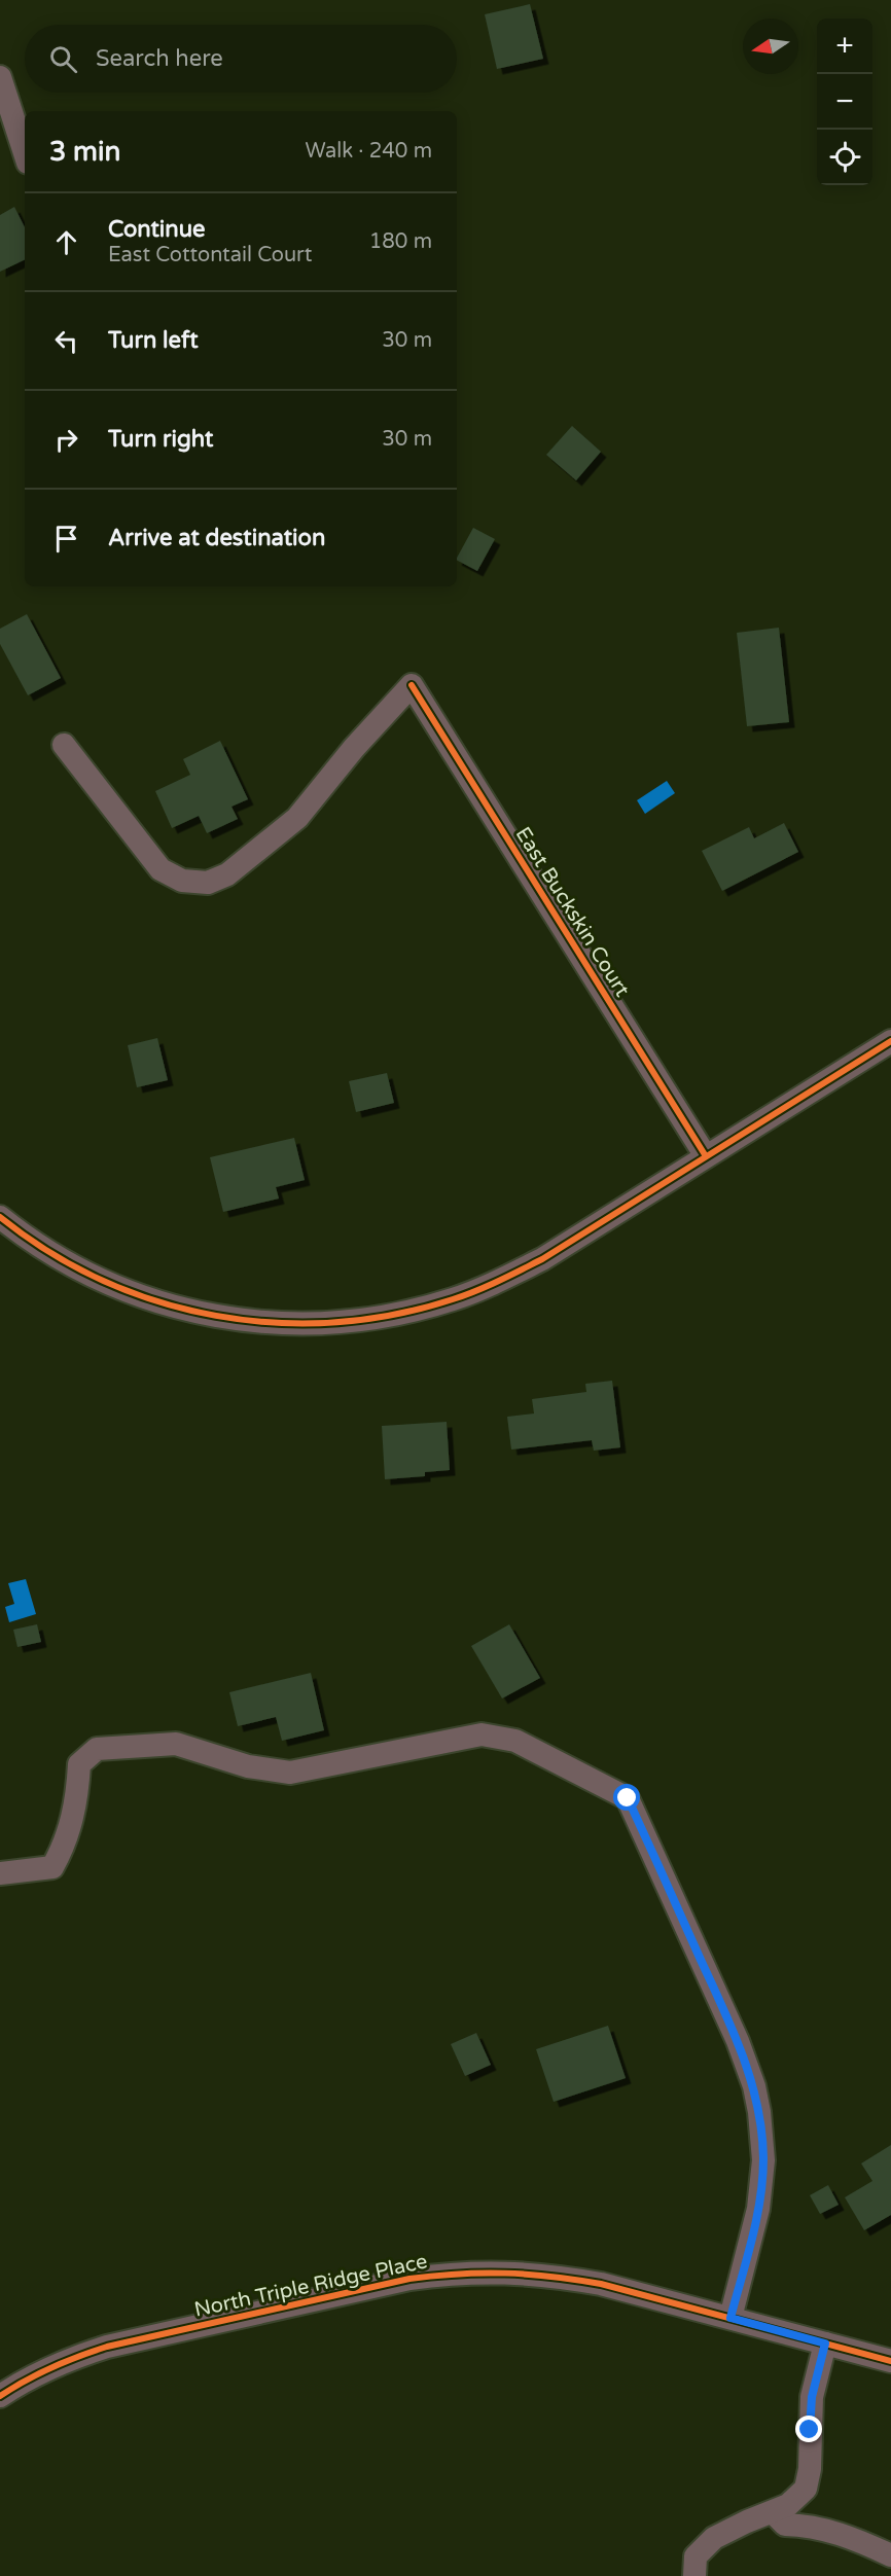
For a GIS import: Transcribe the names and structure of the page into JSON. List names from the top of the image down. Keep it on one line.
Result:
{"streets":{"street":["East Buckskin Court","North Triple Ridge Place"]},"north":"left","page":{"map_buttons":["+","−"],"search":"Search here","heading":["3 min","Walk · 240 m"],"list":[["Continue","East Cottontail Court","180 m"],["Turn left","30 m"],["Turn right","30 m"],"Arrive at destination"]}}
